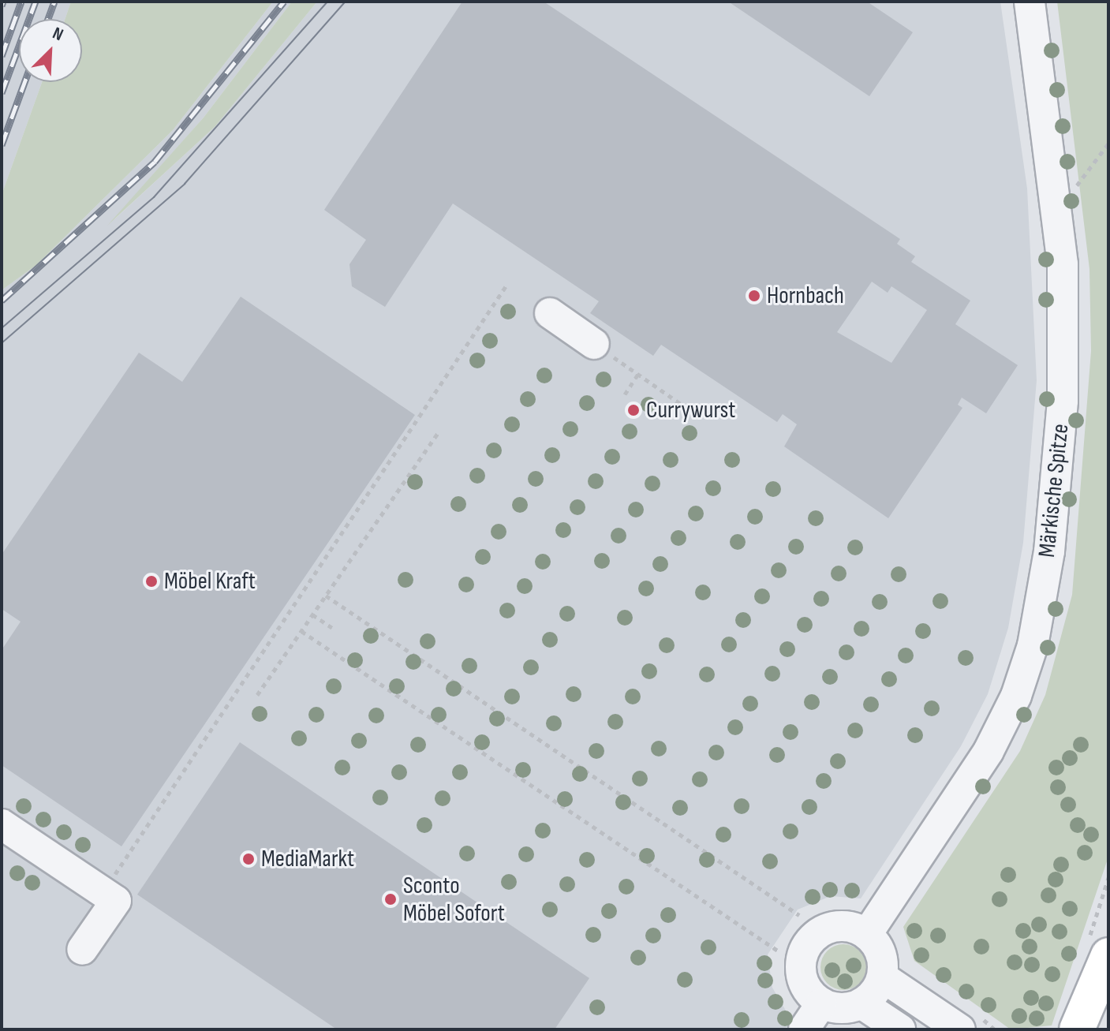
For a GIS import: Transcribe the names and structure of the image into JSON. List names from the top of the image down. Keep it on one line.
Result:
{"streets":{"street":["Märkische Spitze"]},"places":["Hornbach","Currywurst","Möbel Kraft","MediaMarkt","Sconto Möbel Sofort"],"north":"top right"}
